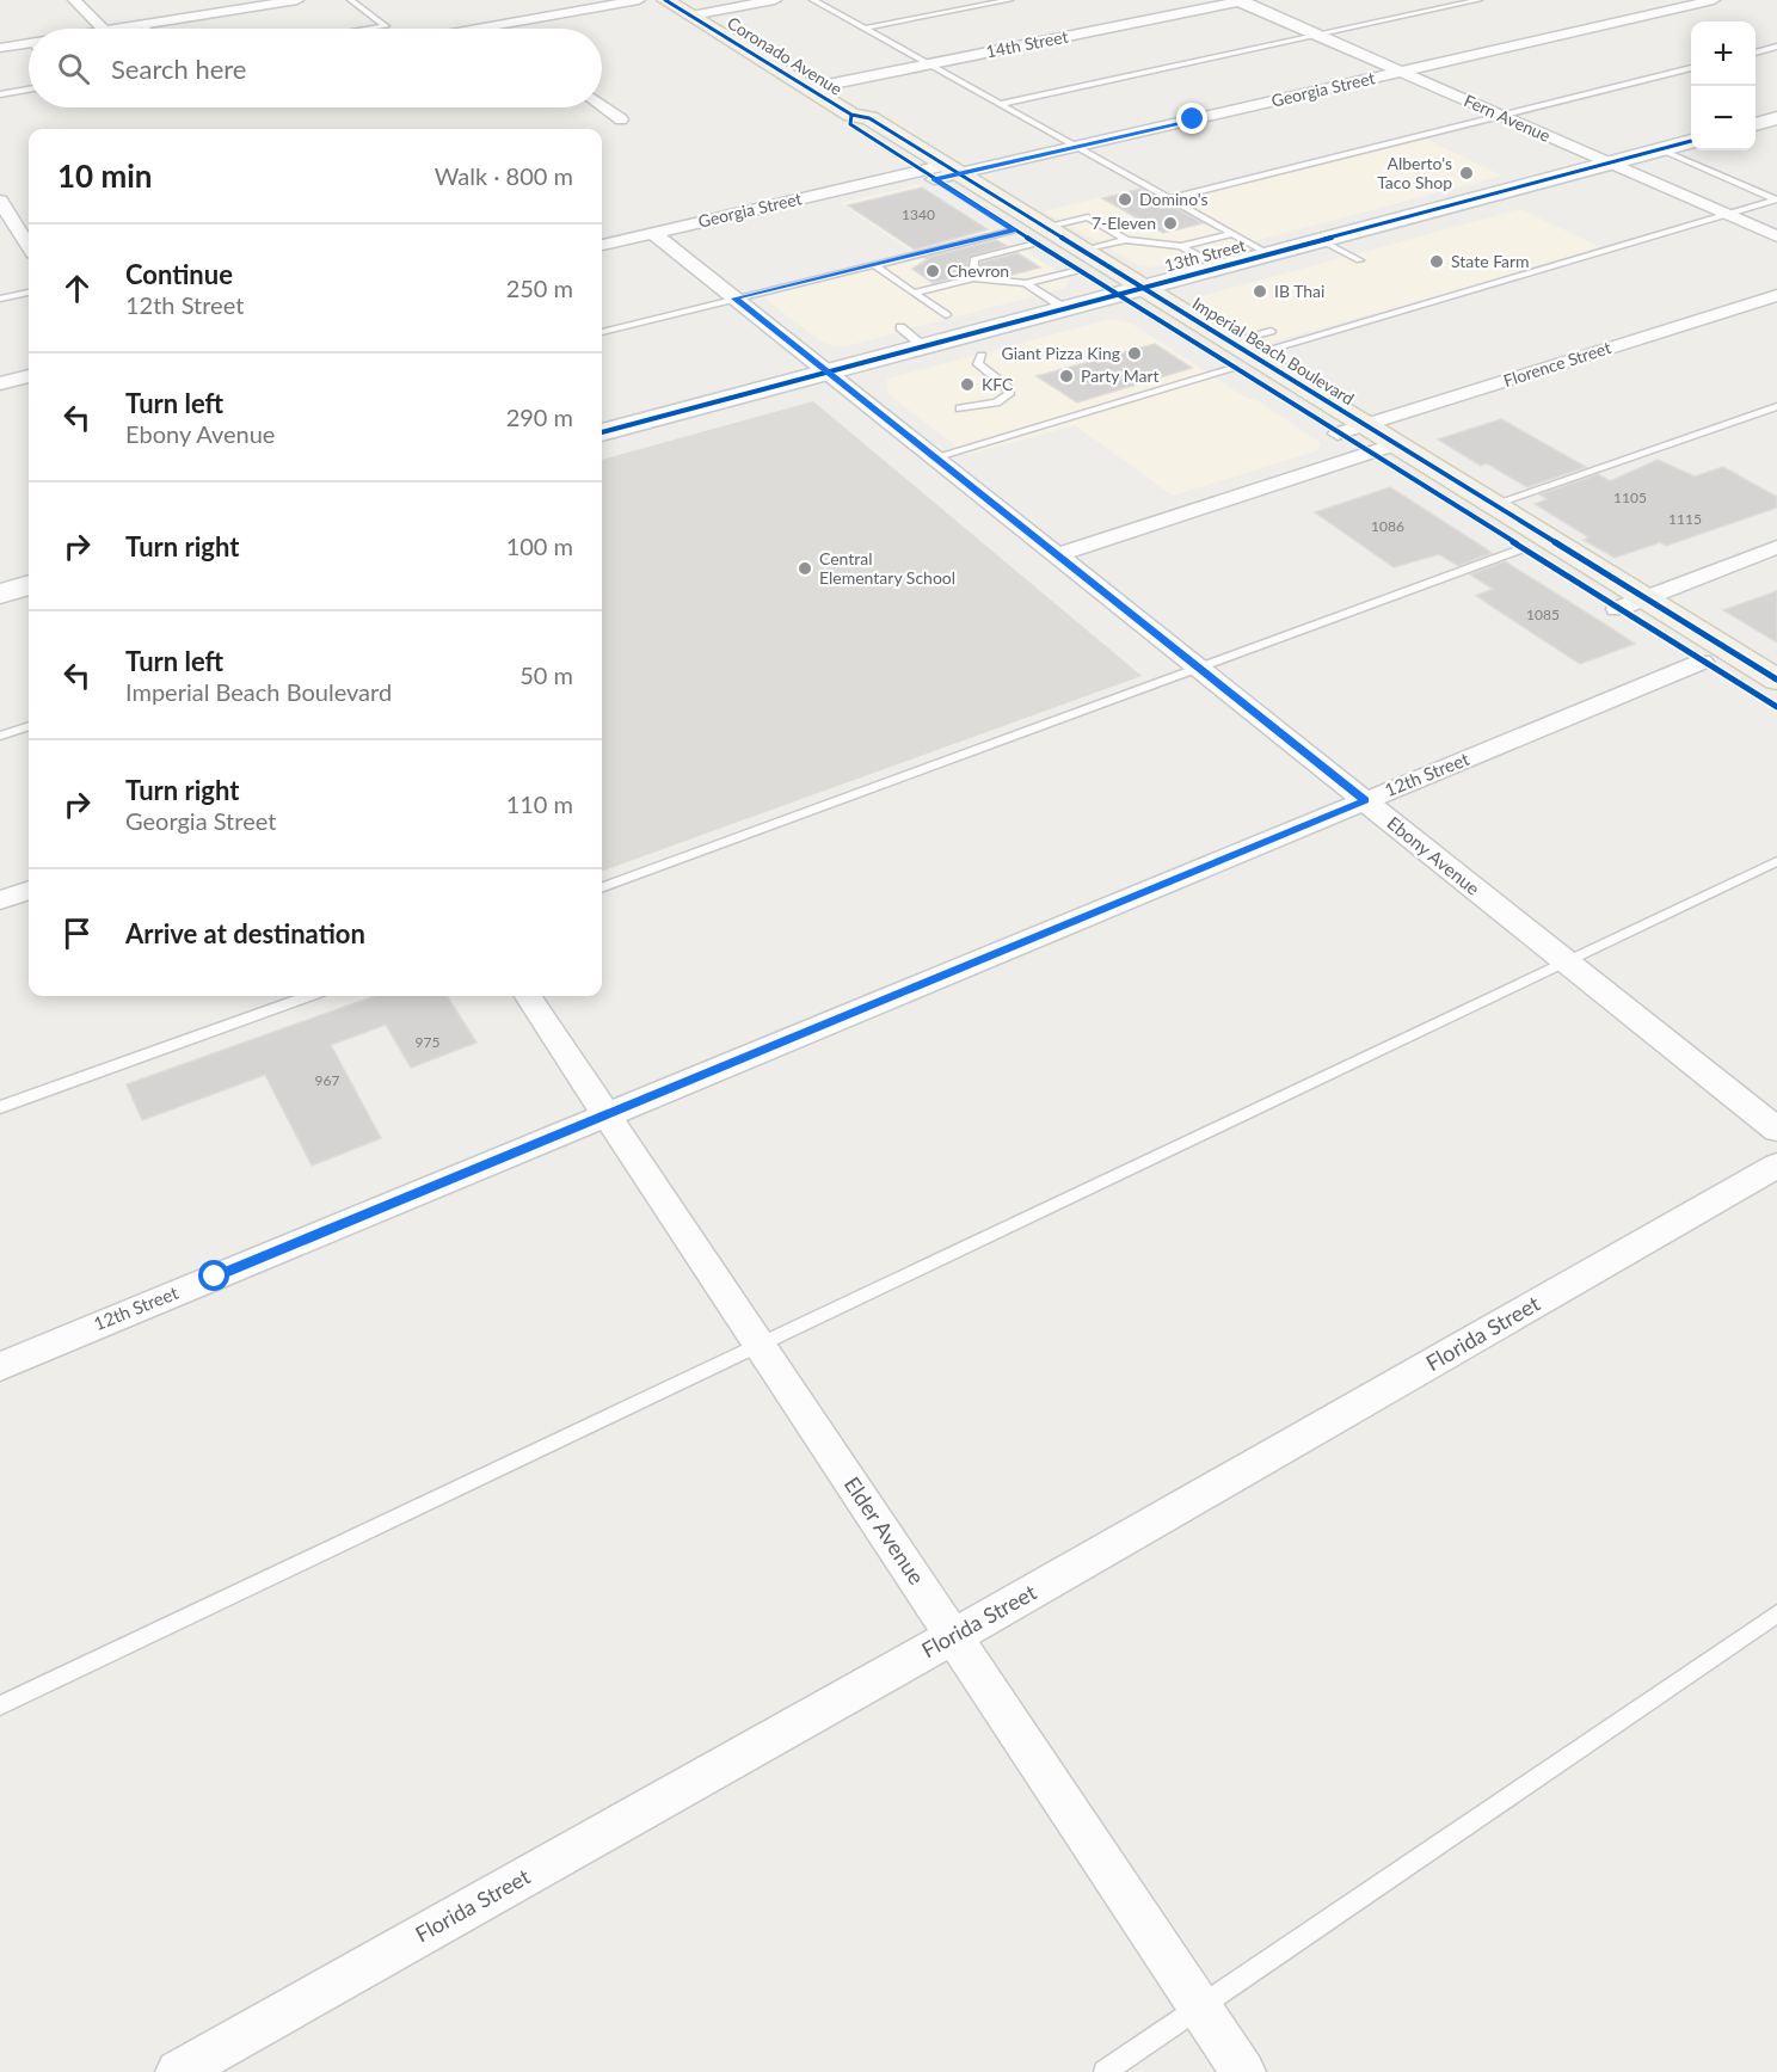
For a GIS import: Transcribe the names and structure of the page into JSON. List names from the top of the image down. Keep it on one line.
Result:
{"streets":{"main road":["Coronado Avenue","13th Street","Imperial Beach Boulevard"],"street":["14th Street","Georgia Street","Fern Avenue","Florence Street","12th Street","Ebony Avenue","Florida Street","Elder Avenue"]},"crossings":[["14th Street","Coronado Avenue"],["14th Street","Fern Avenue"],["Coronado Avenue","Imperial Beach Boulevard"],["Georgia Street","Fern Avenue"],["Georgia Street","Imperial Beach Boulevard"],["Georgia Street","Ebony Avenue"],["Fern Avenue","13th Street"],["13th Street","Imperial Beach Boulevard"],["13th Street","Ebony Avenue"],["Imperial Beach Boulevard","Florence Street"],["Imperial Beach Boulevard","12th Street"],["Florence Street","Ebony Avenue"],["12th Street","Ebony Avenue"],["12th Street","Elder Avenue"],["Florida Street","Elder Avenue"]],"places":["Alberto's Taco Shop","Domino's","7-Eleven","State Farm","Chevron","IB Thai","Giant Pizza King","Party Mart","KFC","Central Elementary School"],"house_numbers":["1340","1105","1115","1086","1085","975","967"],"page":{"map_buttons":["+","−"],"search":"Search here","heading":["10 min","Walk · 800 m"],"list":[["Continue","12th Street","250 m"],["Turn left","Ebony Avenue","290 m"],["Turn right","100 m"],["Turn left","Imperial Beach Boulevard","50 m"],["Turn right","Georgia Street","110 m"],"Arrive at destination"]}}
